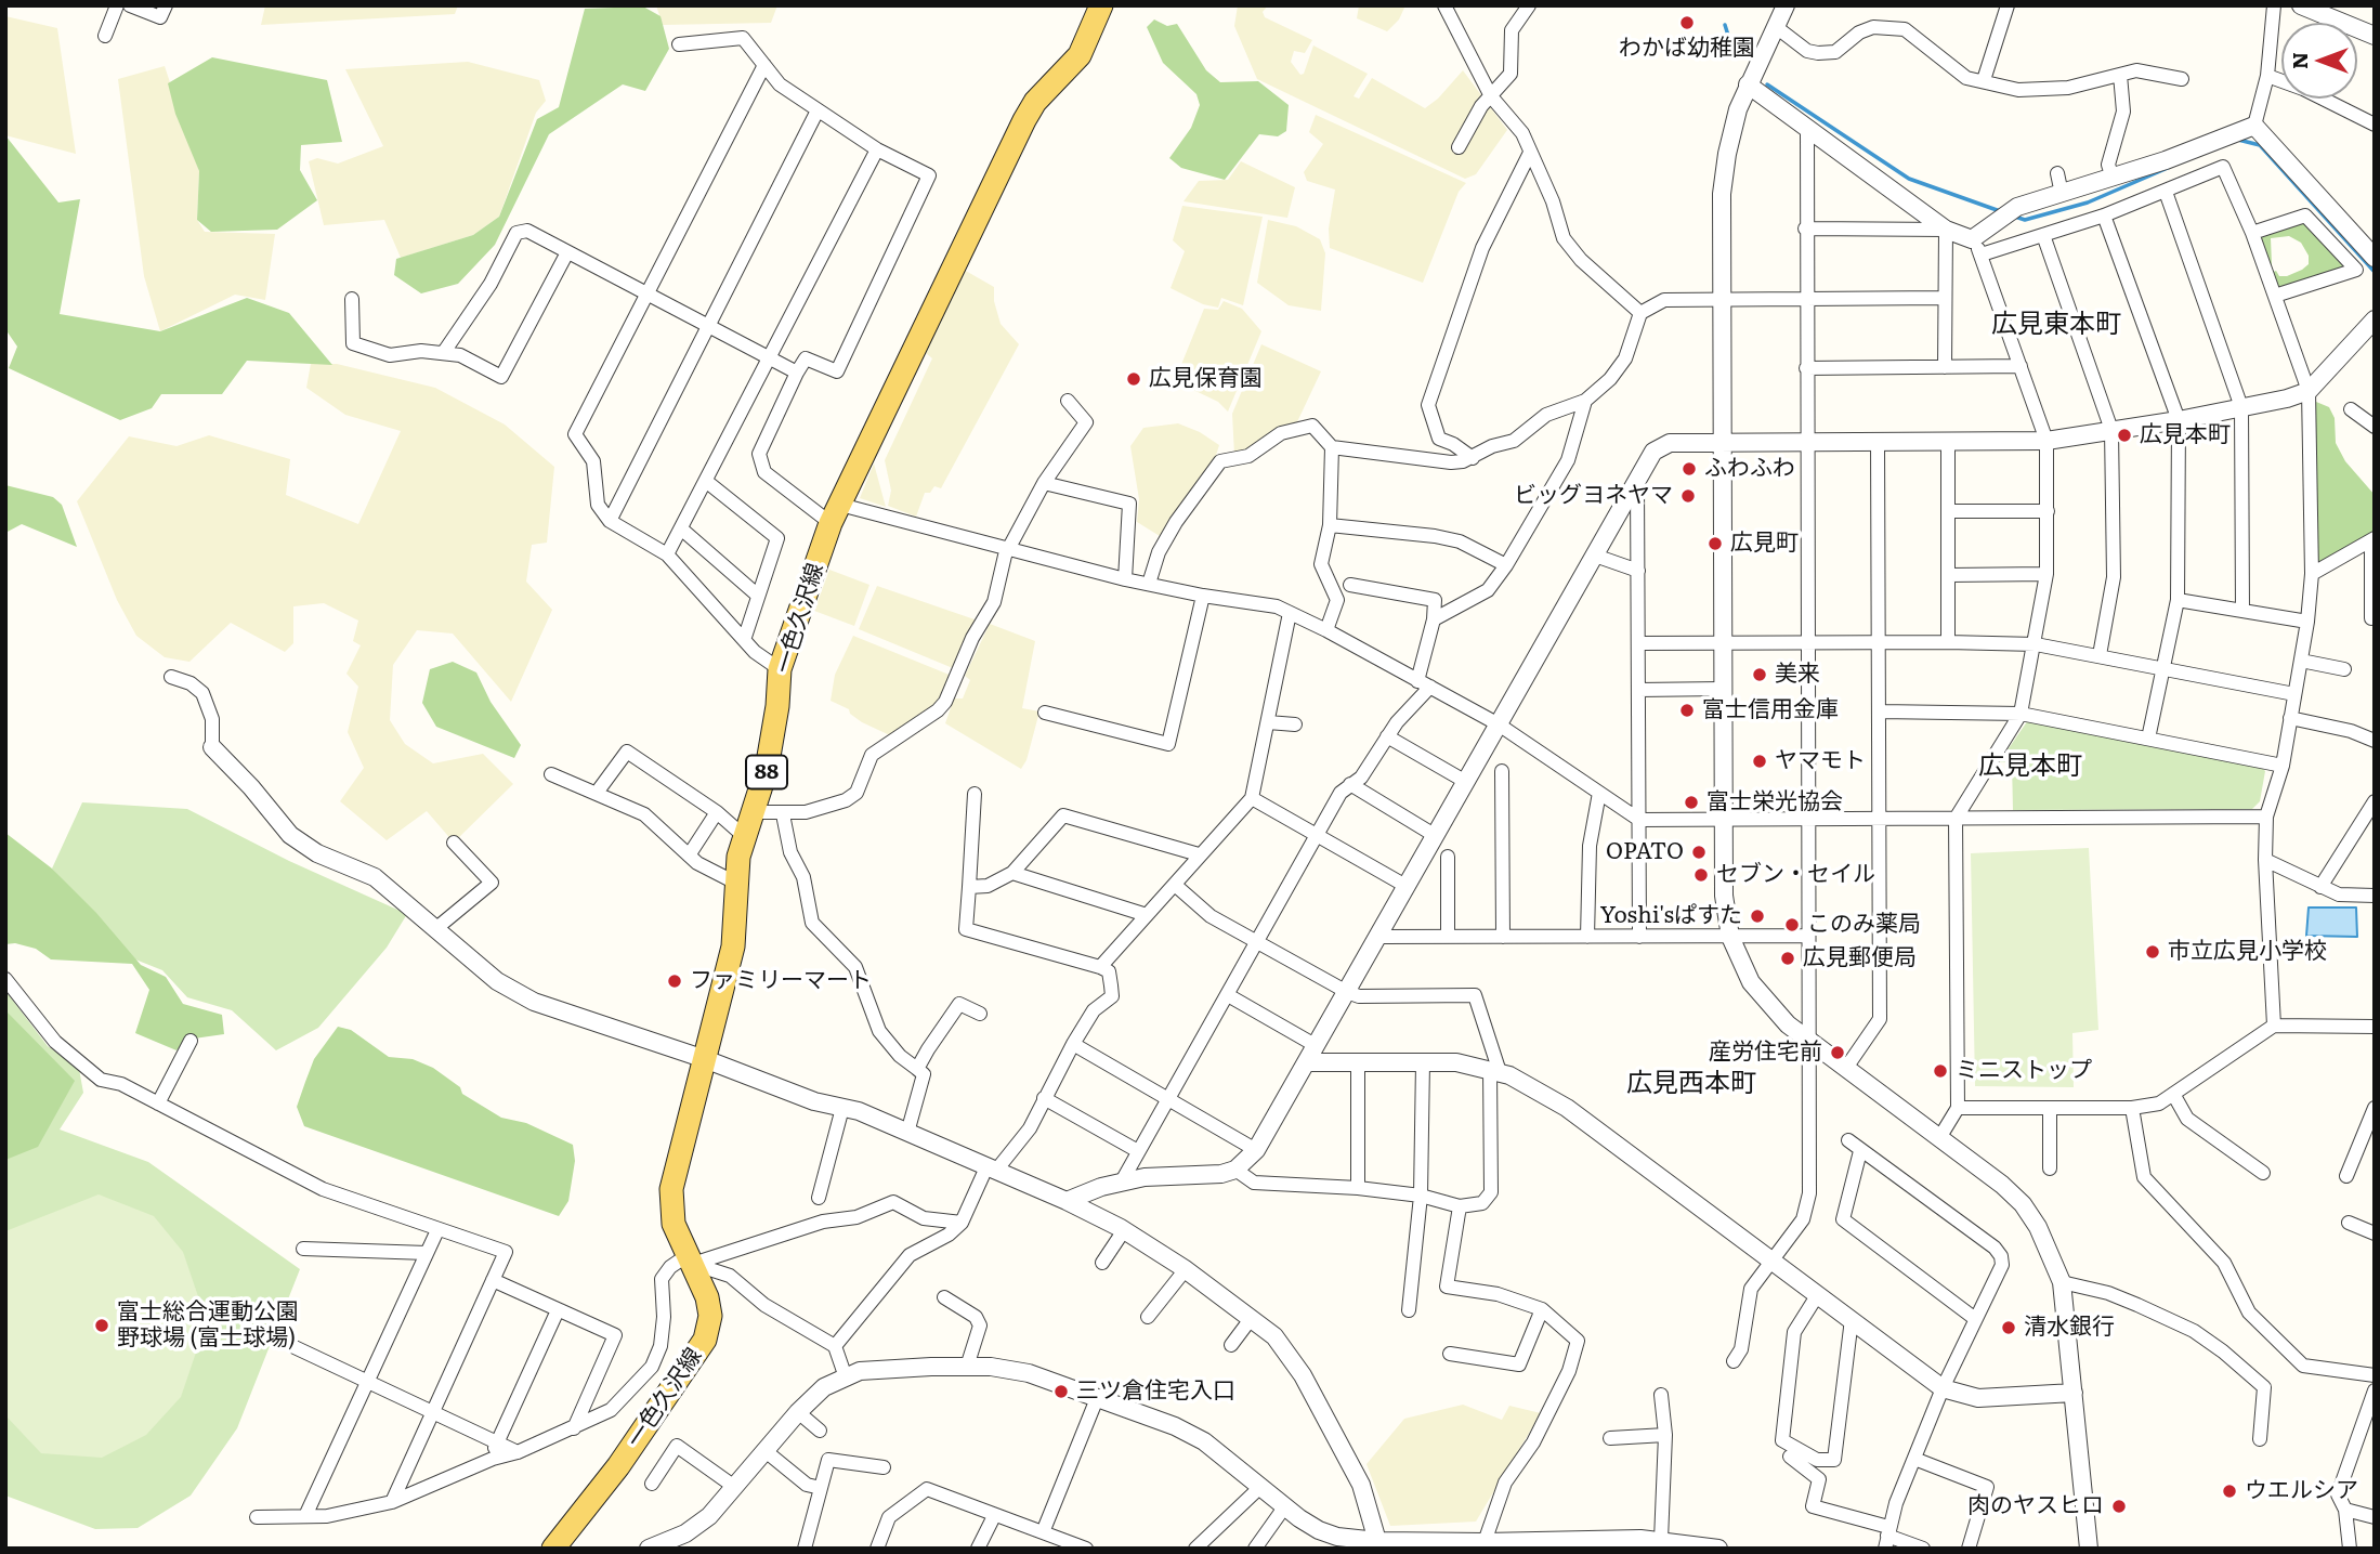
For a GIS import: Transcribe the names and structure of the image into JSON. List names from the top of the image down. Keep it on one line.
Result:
{"streets":{"main road":["一色久沢線","88"]},"districts":["広見東本町","広見本町","広見西本町"],"places":["わかば幼稚園","広見保育園","広見本町","ふわふわ","ビッグヨネヤマ","広見町","美来","富士信用金庫","ヤマモト","富士栄光協会","OPATO","セブン・セイル","Yoshi'sぱすた","このみ薬局","市立広見小学校","広見郵便局","ファミリーマート","産労住宅前","ミニストップ","富士総合運動公園 野球場 (富士球場)","清水銀行","三ツ倉住宅入口","ウエルシア","肉のヤスヒロ"],"north":"left"}
